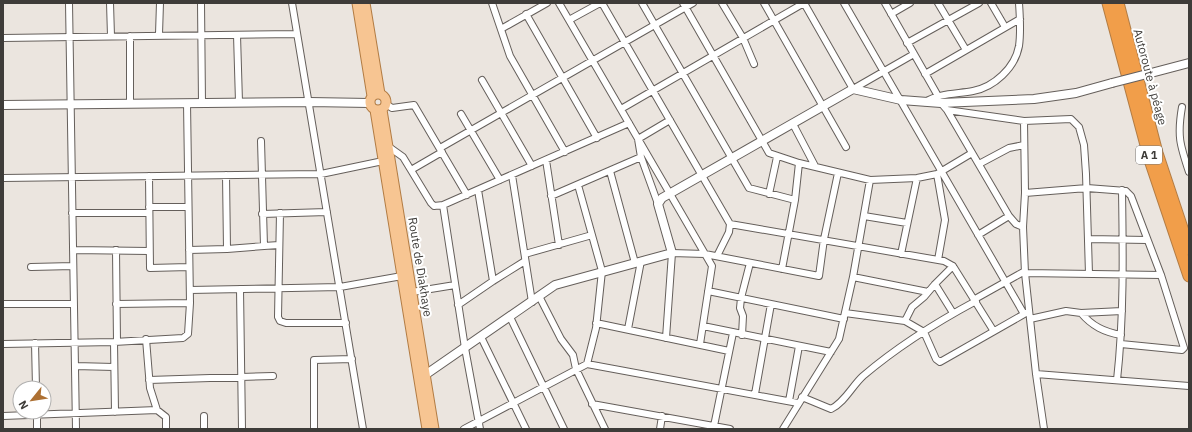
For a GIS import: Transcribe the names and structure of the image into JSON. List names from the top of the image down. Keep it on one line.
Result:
{"streets":{"highway":["Autoroute à péage","A 1"],"main road":["Route de Diakhaye"]},"north":"bottom left"}
